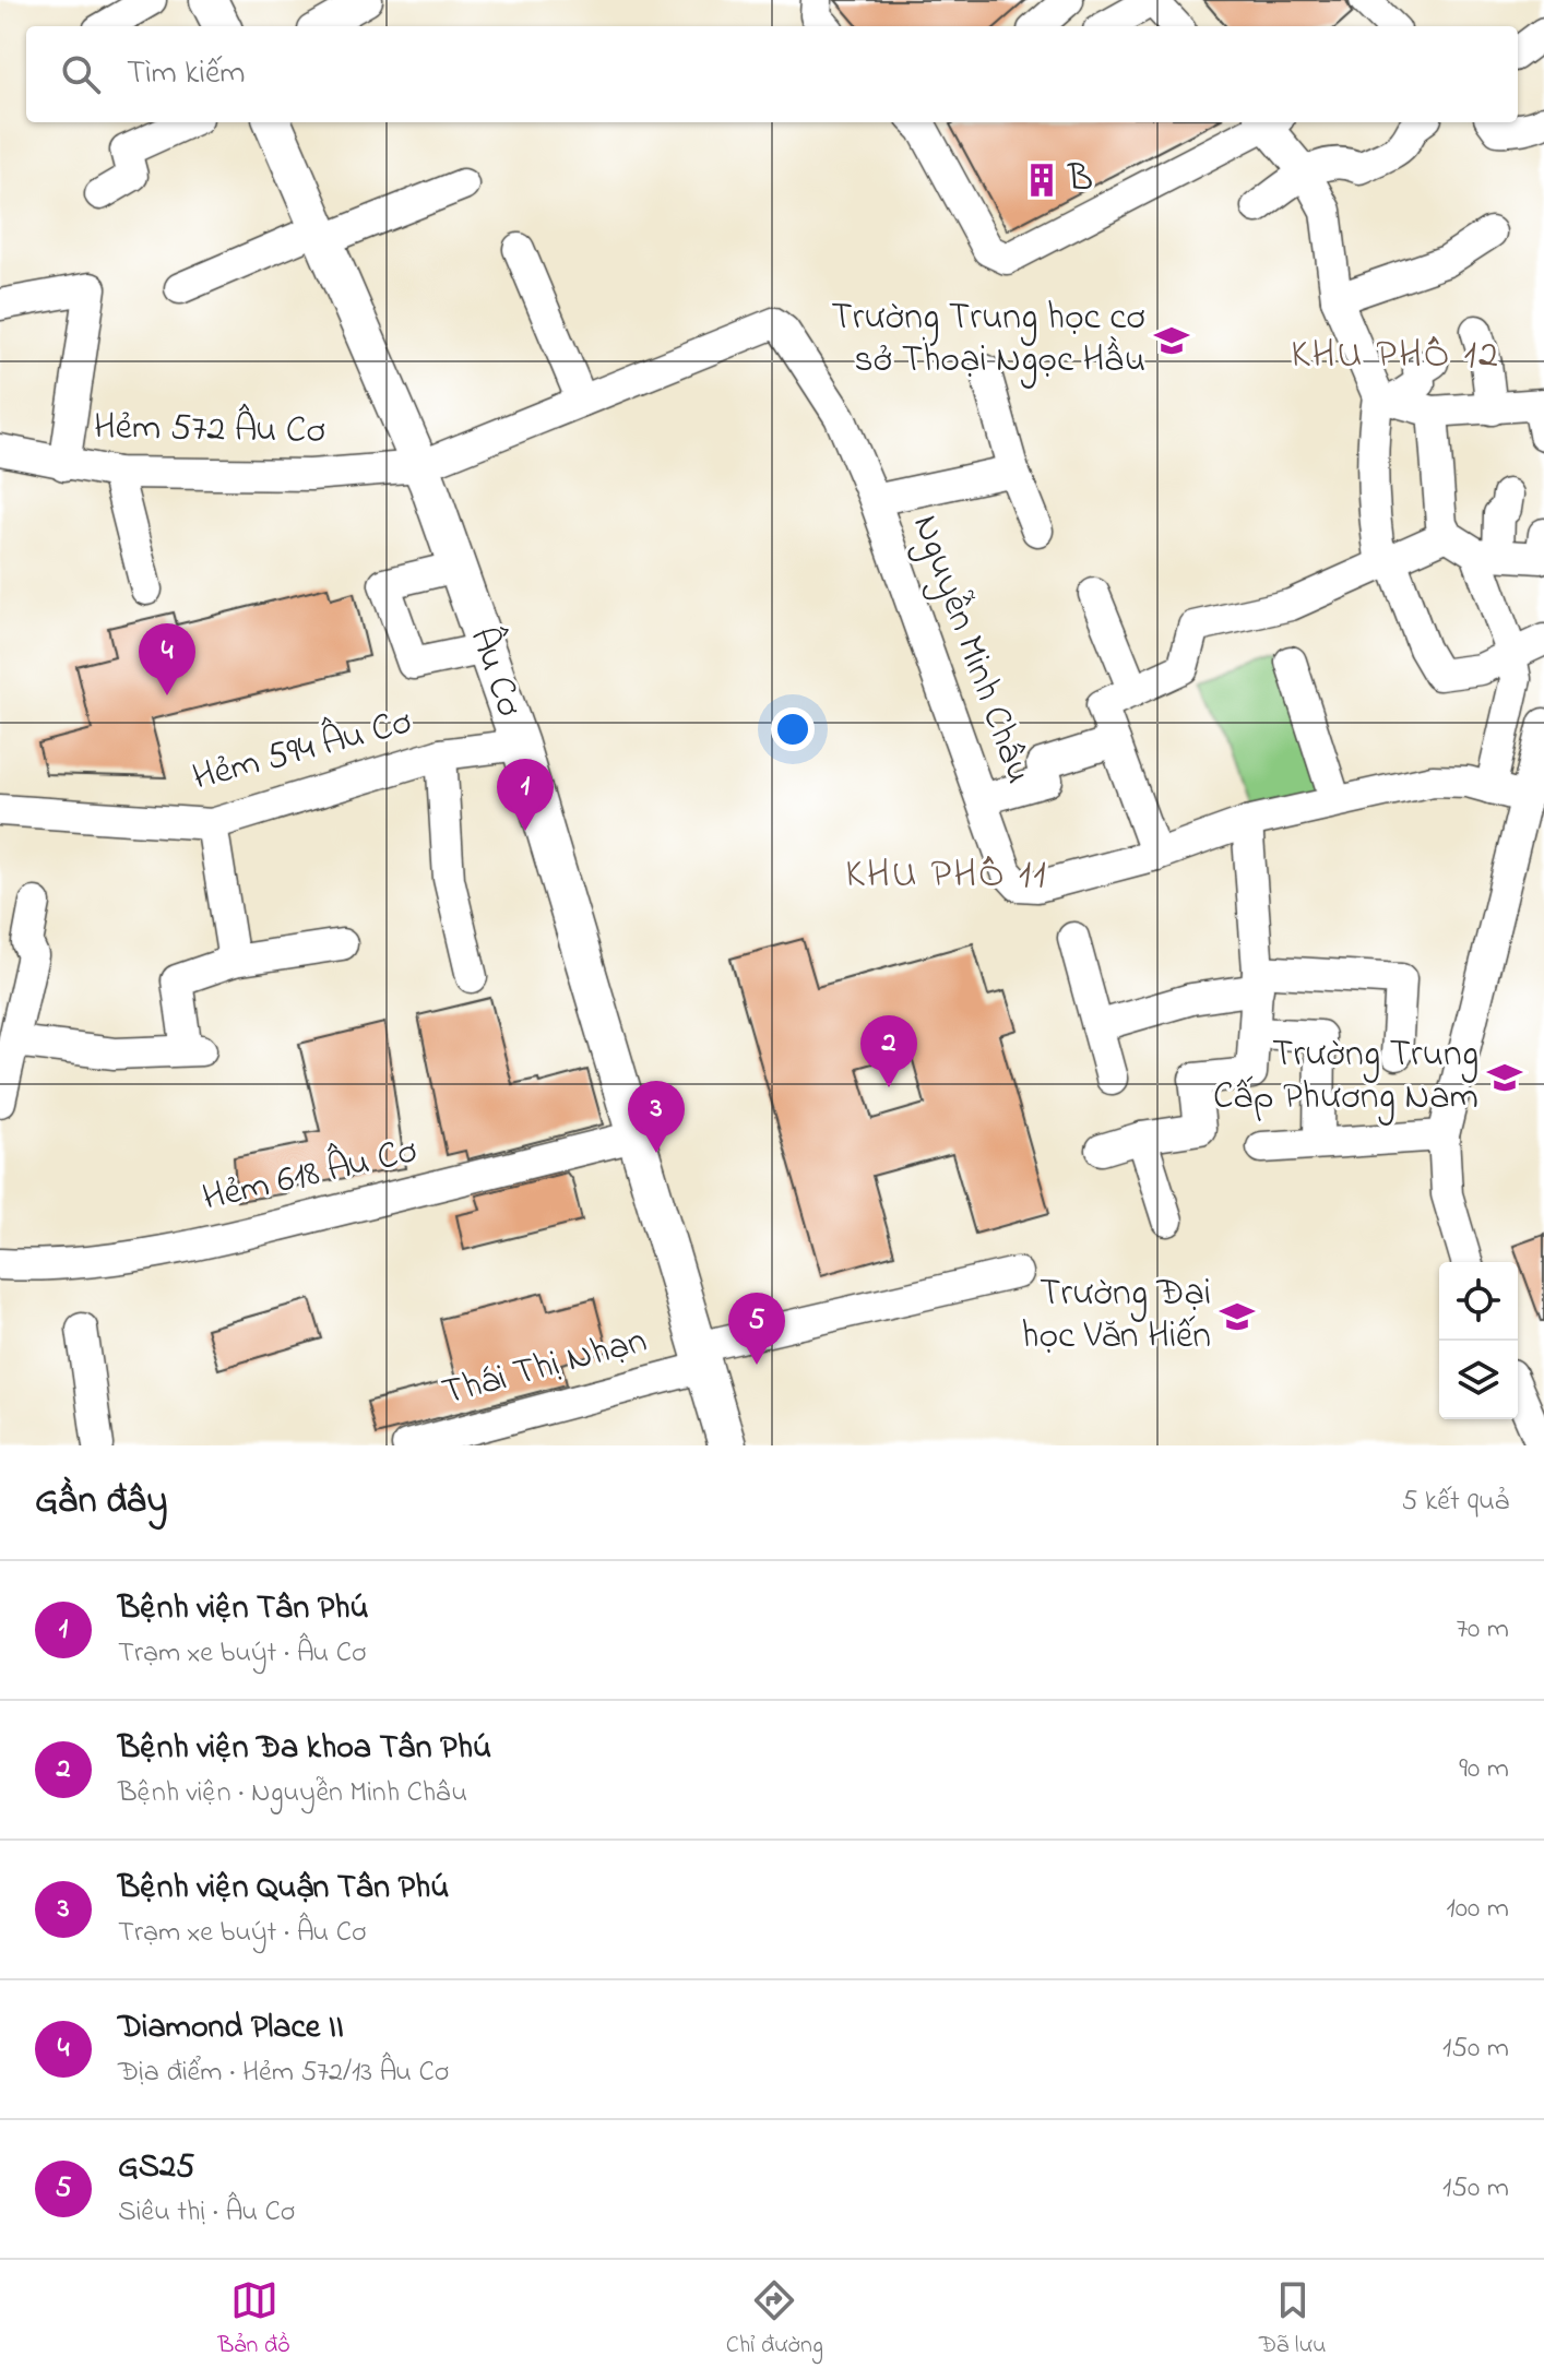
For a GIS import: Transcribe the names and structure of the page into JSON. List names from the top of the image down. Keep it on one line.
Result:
{"streets":{"main road":["Âu Cơ"],"street":["Hẻm 572 Âu Cơ","Nguyễn Minh Châu","Hẻm 594 Âu Cơ","Hẻm 618 Âu Cơ","Thái Thị Nhạn"]},"crossings":[["Hẻm 572 Âu Cơ","Nguyễn Minh Châu"],["Hẻm 572 Âu Cơ","Âu Cơ"],["Nguyễn Minh Châu","Âu Cơ"],["Âu Cơ","Hẻm 594 Âu Cơ"],["Âu Cơ","Hẻm 618 Âu Cơ"],["Âu Cơ","Thái Thị Nhạn"]],"districts":["KHU PHỐ 12","KHU PHỐ 11"],"places":{"building":["B"],"school or university":["Trường Trung học cơ sở Thoại Ngọc Hầu","Trường Trung Cấp Phương Nam","Trường Đại học Văn Hiến"]},"page":{"search":"Tìm kiếm","pins":["4","1","2","3","5"],"heading":["Gần đây","5 kết quả"],"list":[{"mark":"1","name":"Bệnh viện Tân Phú","note":"Trạm xe buýt · Âu Cơ","value":"70 m"},{"mark":"2","name":"Bệnh viện Đa khoa Tân Phú","note":"Bệnh viện · Nguyễn Minh Châu","value":"90 m"},{"mark":"3","name":"Bệnh viện Quận Tân Phú","note":"Trạm xe buýt · Âu Cơ","value":"100 m"},{"mark":"4","name":"Diamond Place II","note":"Địa điểm · Hẻm 572/13 Âu Cơ","value":"150 m"},{"mark":"5","name":"GS25","note":"Siêu thị · Âu Cơ","value":"150 m"}],"nav":["Bản đồ","Chỉ đường","Đã lưu"]}}
